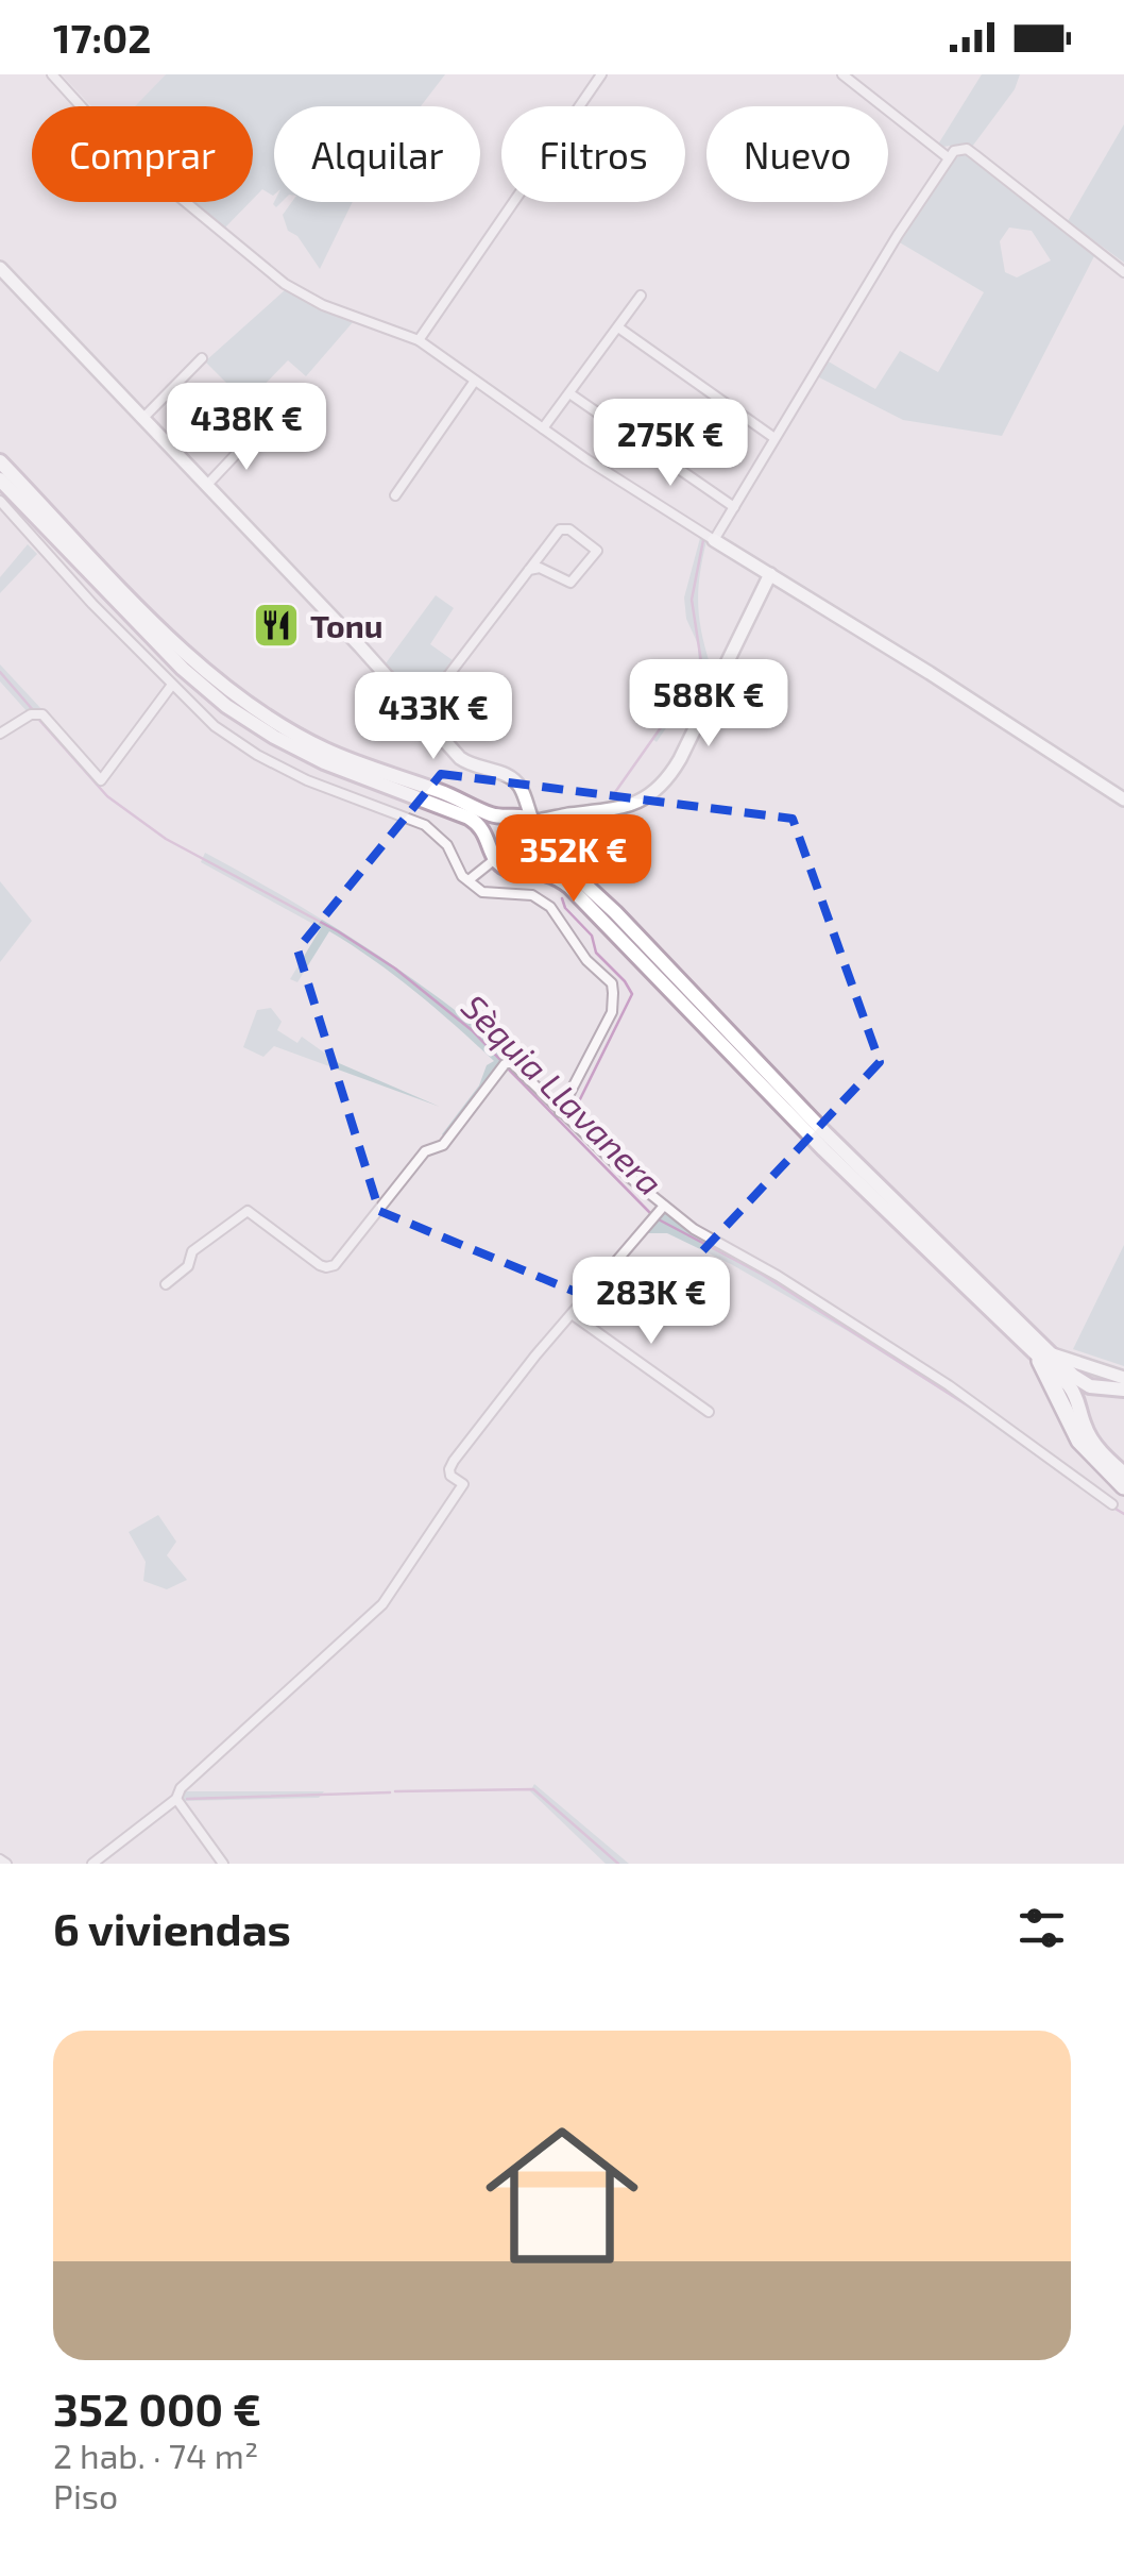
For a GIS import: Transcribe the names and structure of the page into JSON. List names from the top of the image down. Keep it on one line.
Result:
{"water":["Sèquia Llavanera"],"places":{"restaurant":["Tonu"]},"page":{"status":"17:02","chip":["Comprar","Alquilar","Filtros","Nuevo"],"price":["438K €","275K €","588K €","433K €","352K €","283K €"],"heading":"6 viviendas","list":[{"name":"352 000 €","note":"2 hab. · 74 m² · Piso"}]}}
